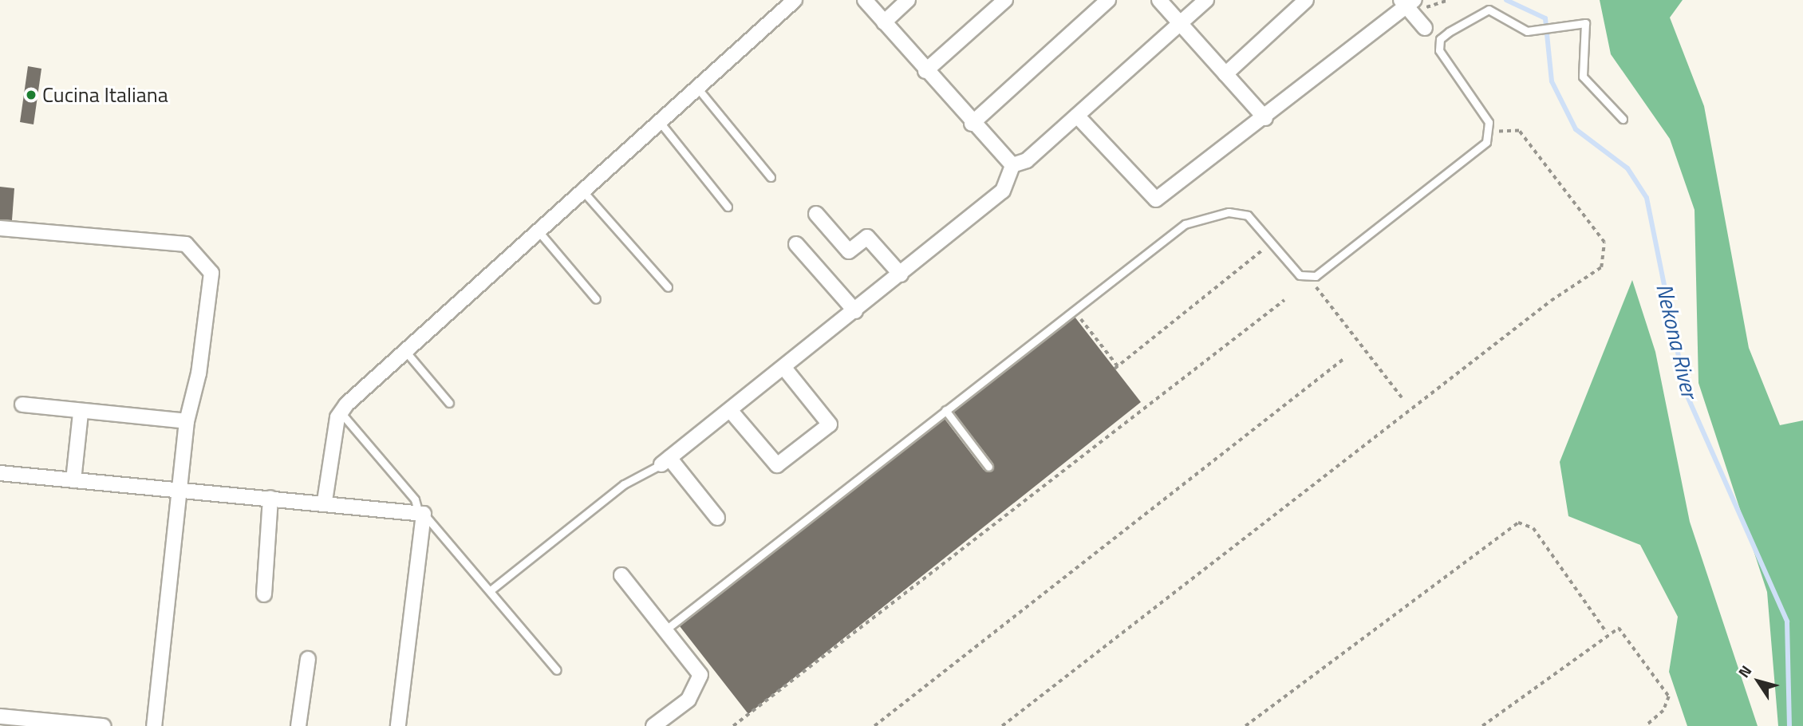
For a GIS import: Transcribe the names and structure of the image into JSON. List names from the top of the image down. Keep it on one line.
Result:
{"water":["Nekona River"],"places":["Cucina Italiana"],"north":"top left"}
